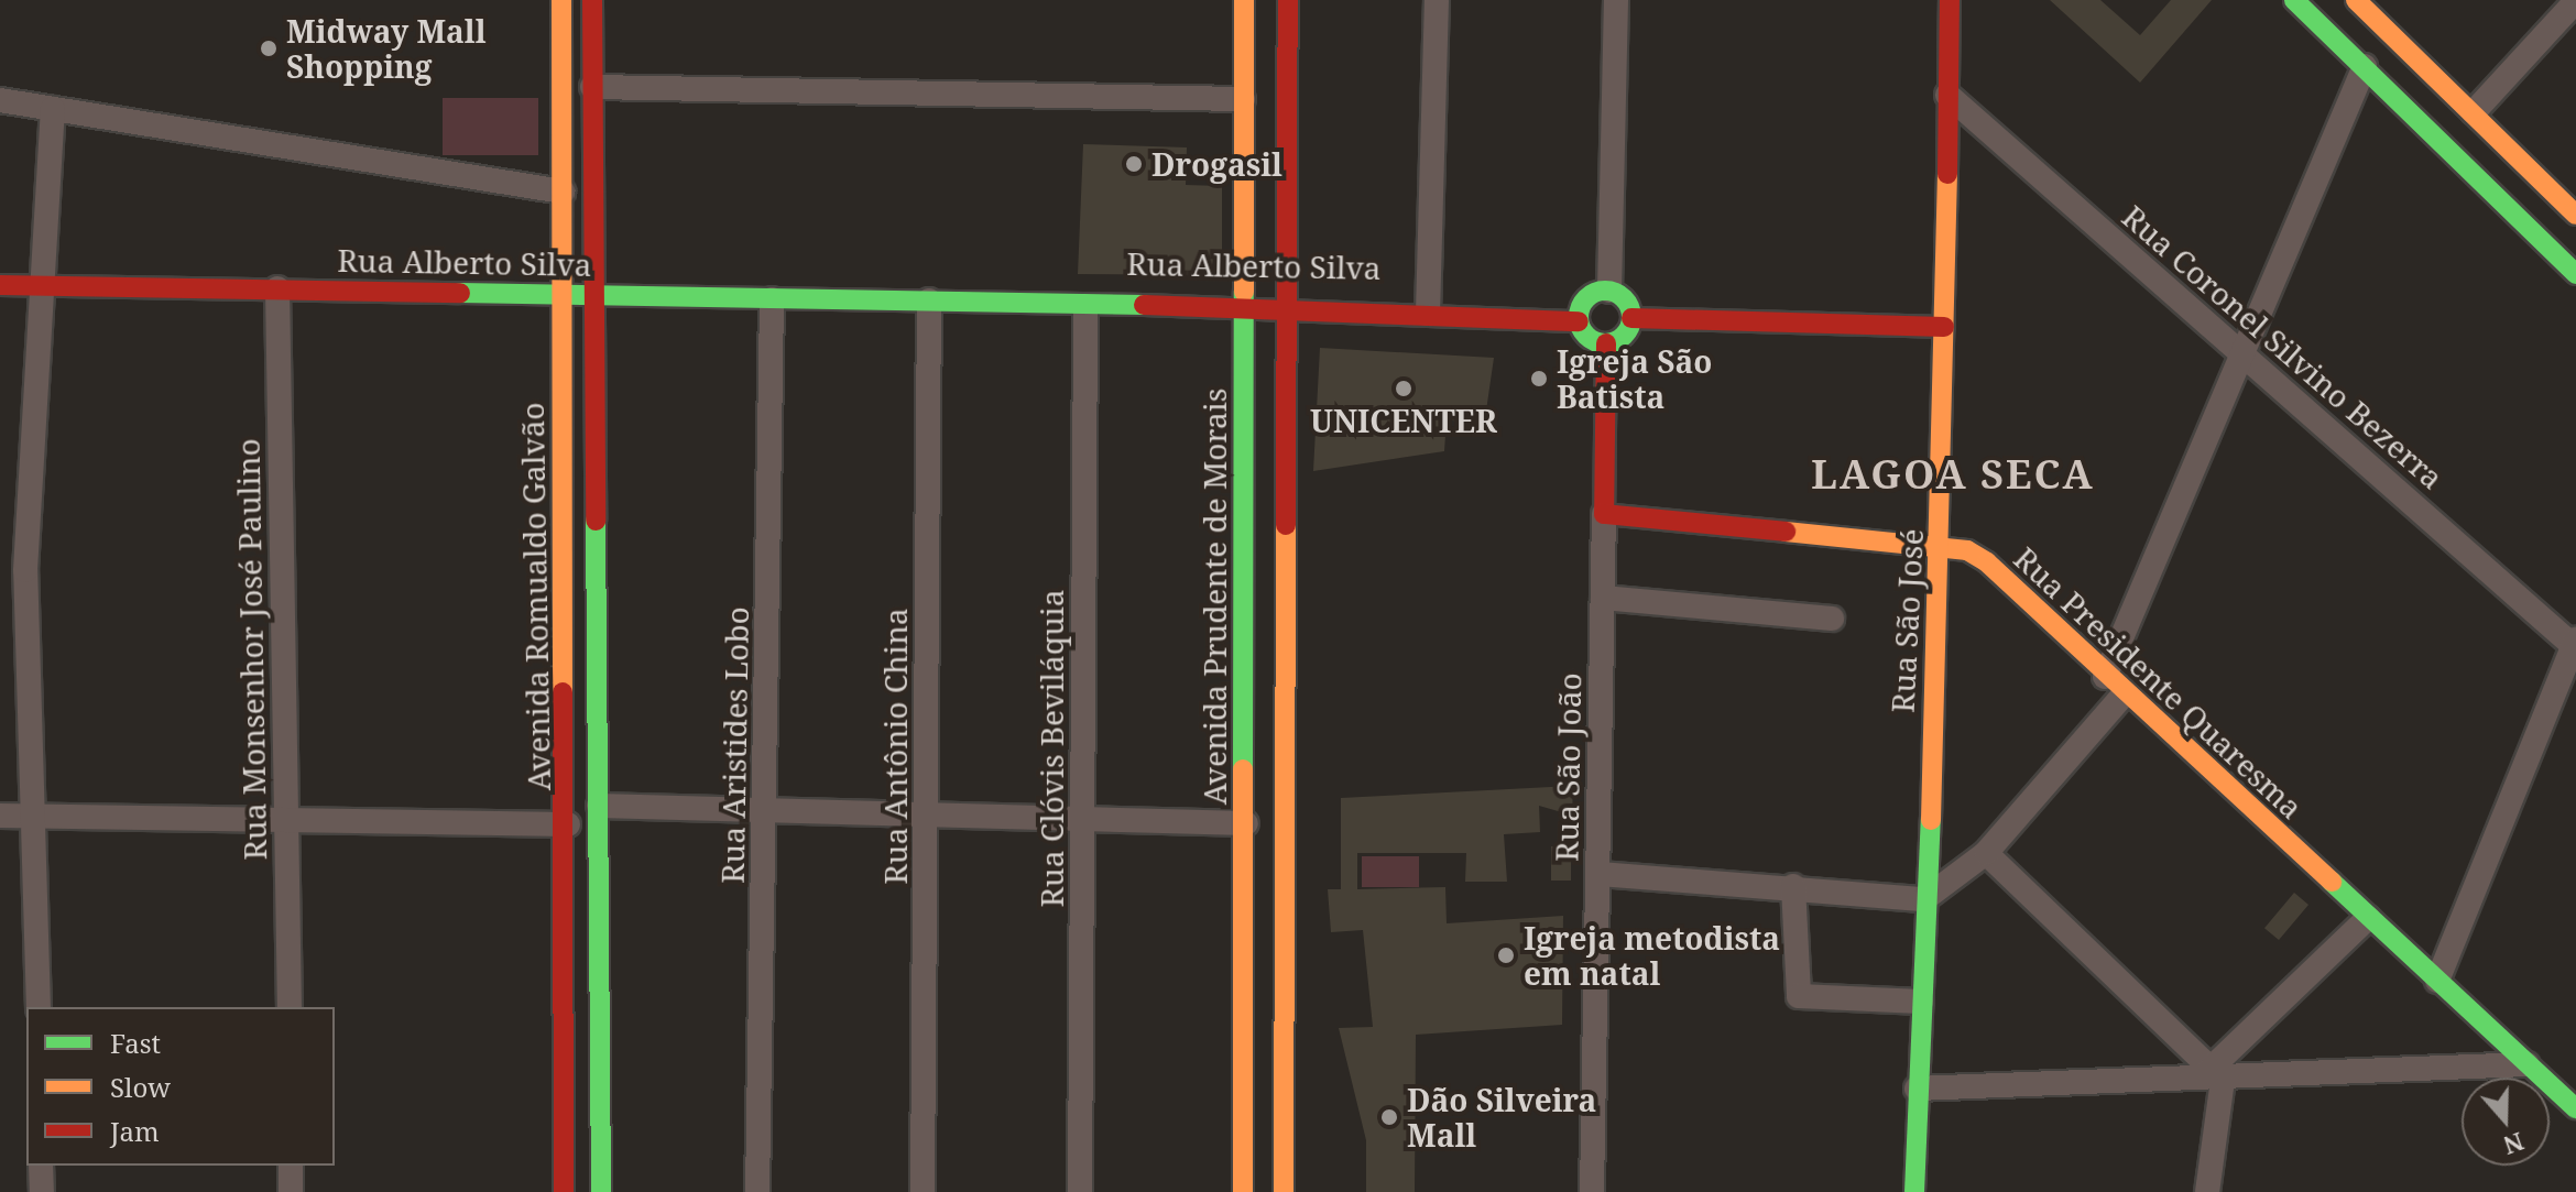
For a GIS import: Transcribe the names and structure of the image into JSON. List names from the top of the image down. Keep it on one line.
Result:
{"streets":{"main road":["Rua Alberto Silva","Avenida Romualdo Galvão","Avenida Prudente de Morais","Rua São José","Rua Presidente Quaresma","Rua São João"],"street":["Rua Coronel Silvino Bezerra","Rua Monsenhor José Paulino","Rua Aristides Lobo","Rua Antônio China","Rua Clóvis Beviláquia"]},"crossings":[["Rua Alberto Silva","Avenida Romualdo Galvão"],["Rua Alberto Silva","Avenida Prudente de Morais"],["Rua Alberto Silva","Rua Monsenhor José Paulino"],["Rua Alberto Silva","Rua Aristides Lobo"],["Rua Alberto Silva","Rua Antônio China"],["Rua Alberto Silva","Rua Clóvis Beviláquia"],["Rua Alberto Silva","Rua São João"],["Rua Coronel Silvino Bezerra","Rua São José"],["Rua São José","Rua Presidente Quaresma"],["Rua Presidente Quaresma","Rua São João"]],"districts":["LAGOA SECA"],"places":["Midway Mall Shopping","Drogasil","Igreja São Batista","UNICENTER","Igreja metodista em natal","Dão Silveira Mall"],"legend":["Fast","Slow","Jam"],"north":"bottom"}
